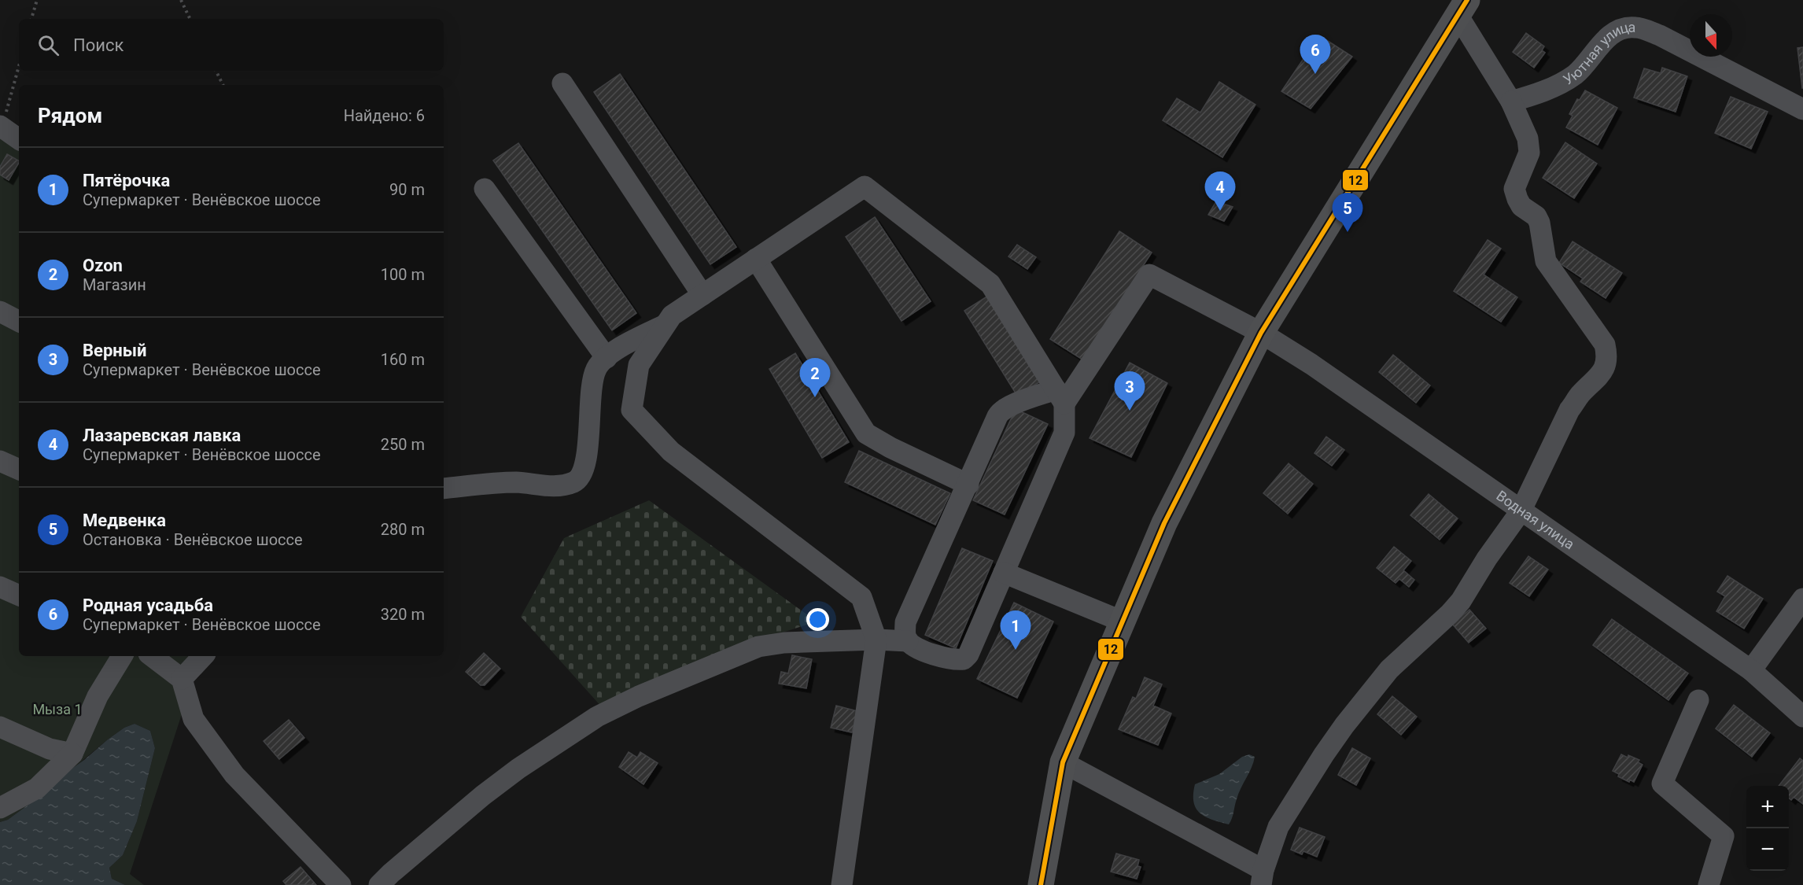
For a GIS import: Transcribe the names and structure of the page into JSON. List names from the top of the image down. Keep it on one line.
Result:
{"streets":{"street":["Уютная улица","Водная улица"]},"parks":["Мыза 1"],"lines":["transit line 12"],"north":"bottom","page":{"search":"Поиск","pins":["6","4","5","2","3","1"],"heading":["Рядом","Найдено: 6"],"list":[{"mark":"1","name":"Пятёрочка","note":"Супермаркет · Венёвское шоссе","value":"90 m"},{"mark":"2","name":"Ozon","note":"Магазин","value":"100 m"},{"mark":"3","name":"Верный","note":"Супермаркет · Венёвское шоссе","value":"160 m"},{"mark":"4","name":"Лазаревская лавка","note":"Супермаркет · Венёвское шоссе","value":"250 m"},{"mark":"5","name":"Медвенка","note":"Остановка · Венёвское шоссе","value":"280 m"},{"mark":"6","name":"Родная усадьба","note":"Супермаркет · Венёвское шоссе","value":"320 m"}],"map_buttons":["+","−"]}}
